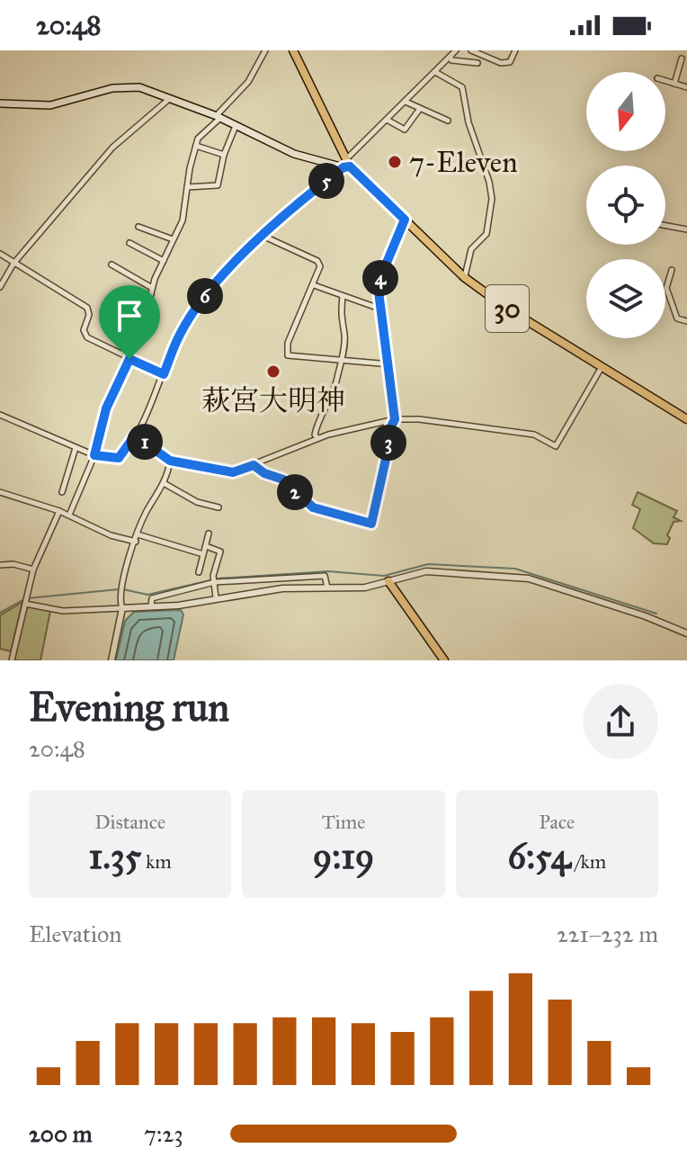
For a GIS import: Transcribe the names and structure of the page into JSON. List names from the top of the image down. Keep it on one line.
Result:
{"streets":{"main road":["30"]},"places":["7-Eleven","萩宮大明神"],"north":"bottom","page":{"status":"20:48","pins":["5","4","6","1","3","2"],"heading":["Evening run","20:48"],"stats":[["Distance","1.35 km"],["Time","9:19"],["Pace","6:54 /km"]],"chart":["Elevation","221–232 m"],"list":[{"name":"200 m","note":"7:23"}]}}
